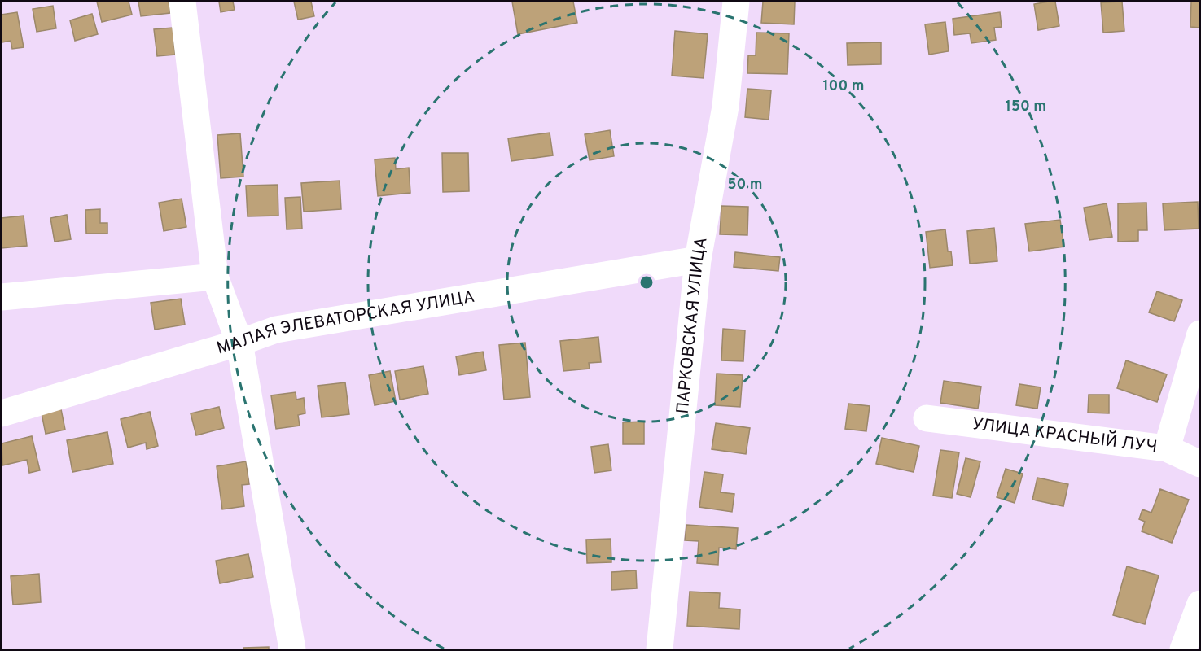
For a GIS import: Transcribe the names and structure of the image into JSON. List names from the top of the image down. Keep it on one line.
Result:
{"streets":{"street":["МАЛАЯ ЭЛЕВАТОРСКАЯ УЛИЦА","ПАРКОВСКАЯ УЛИЦА","УЛИЦА КРАСНЫЙ ЛУЧ"]},"crossings":[["МАЛАЯ ЭЛЕВАТОРСКАЯ УЛИЦА","ПАРКОВСКАЯ УЛИЦА"]],"rings":["100 m","150 m","50 m"]}
